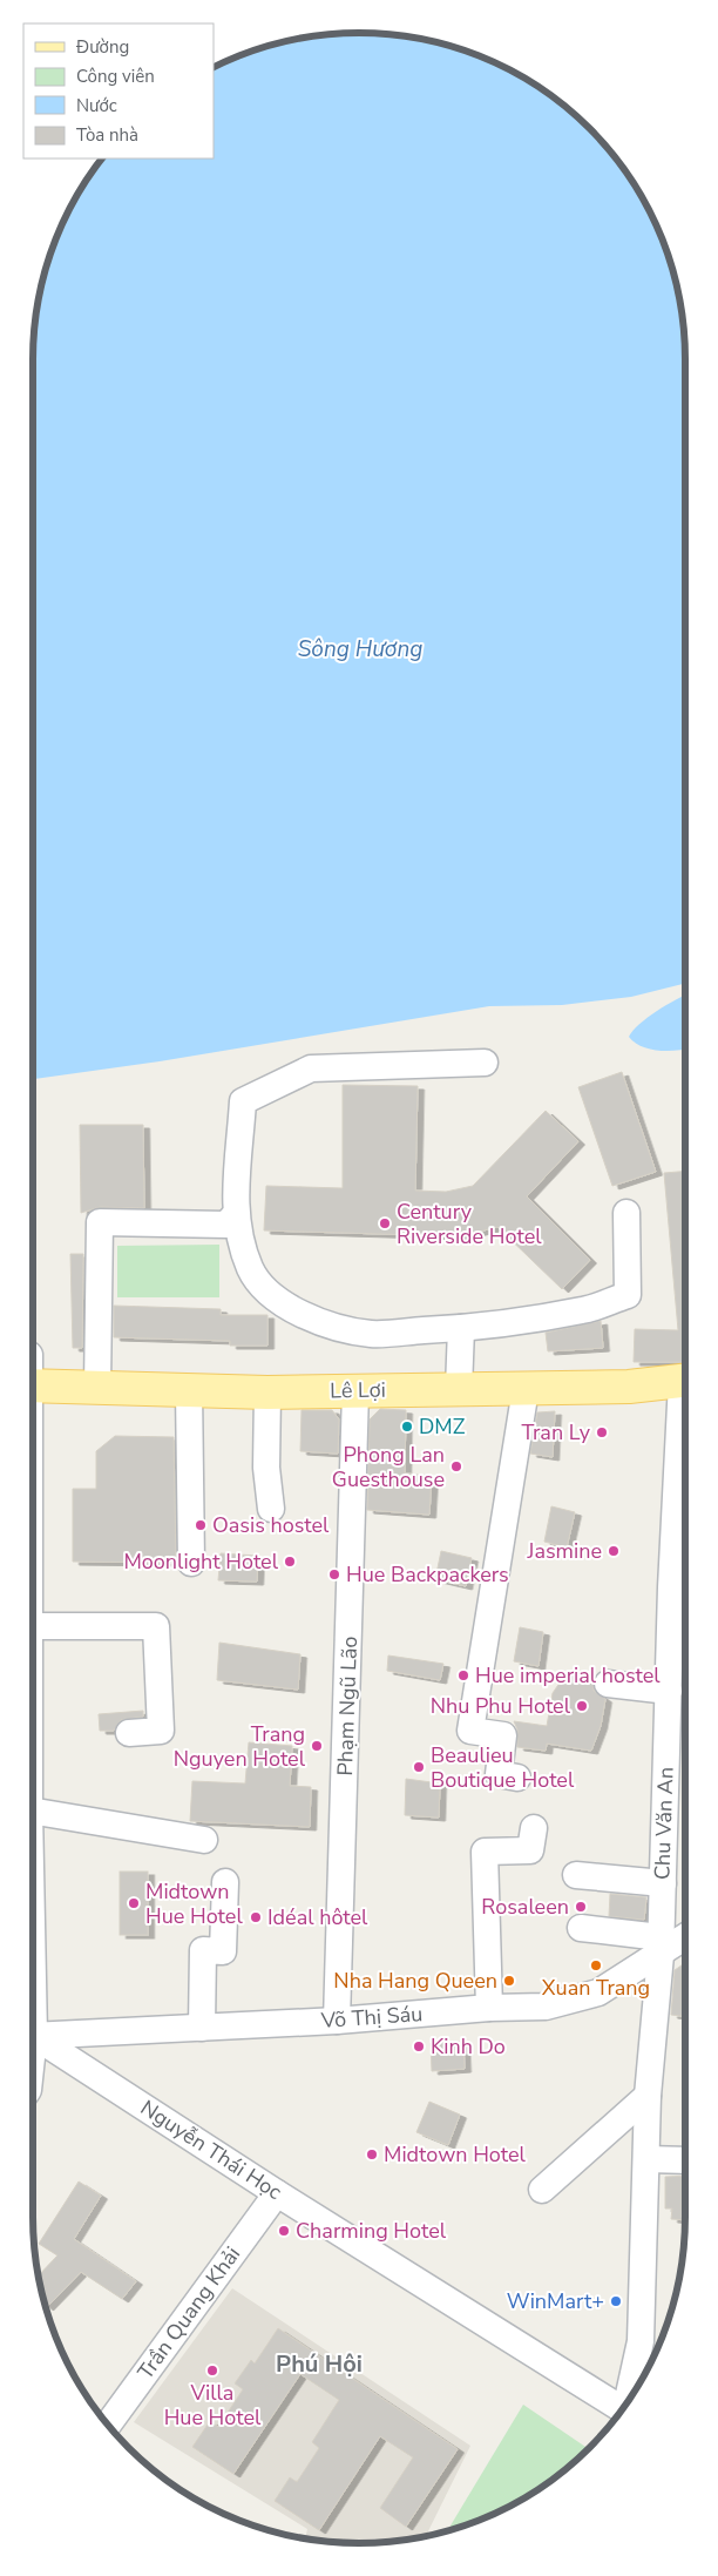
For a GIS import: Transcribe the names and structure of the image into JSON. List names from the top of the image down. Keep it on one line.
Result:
{"streets":{"main road":["Lê Lợi"],"street":["Phạm Ngũ Lão","Chu Văn An","Võ Thị Sáu","Nguyễn Thái Học","Trần Quang Khải"]},"crossings":[["Lê Lợi","Phạm Ngũ Lão"],["Phạm Ngũ Lão","Võ Thị Sáu"],["Chu Văn An","Võ Thị Sáu"],["Nguyễn Thái Học","Trần Quang Khải"]],"districts":["Phú Hội"],"water":["Sông Hương"],"places":["Century Riverside Hotel","DMZ","Tran Ly","Phong Lan Guesthouse","Oasis hostel","Jasmine","Moonlight Hotel","Hue Backpackers","Hue imperial hostel","Nhu Phu Hotel","Trang Nguyen Hotel","Beaulieu Boutique Hotel","Midtown Hue Hotel","Rosaleen","Idéal hôtel","Xuan Trang","Nha Hang Queen","Kinh Do","Midtown Hotel","Charming Hotel","WinMart+","Villa Hue Hotel"],"legend":["Đường","Công viên","Nước","Tòa nhà"]}
